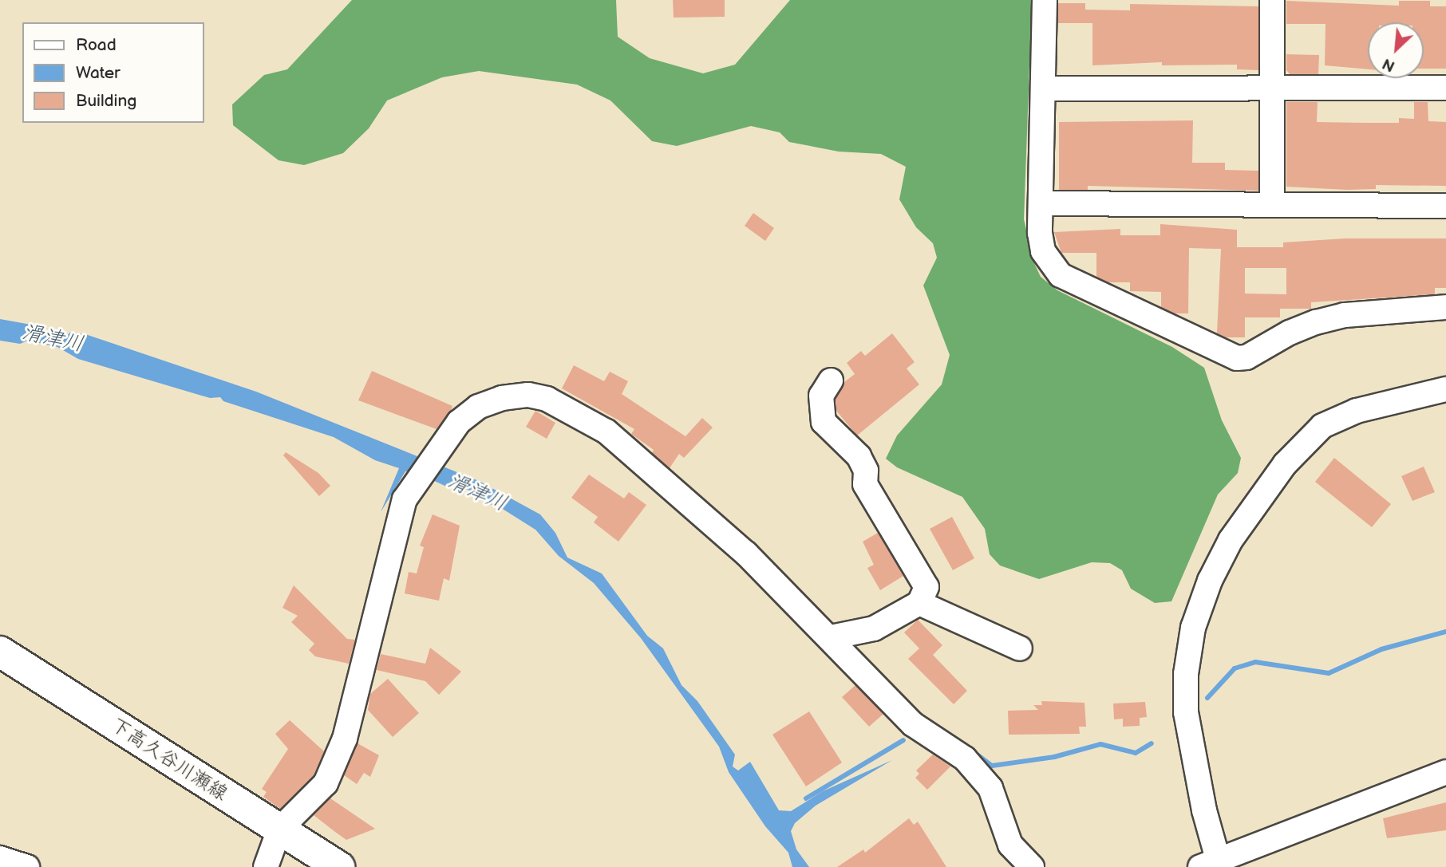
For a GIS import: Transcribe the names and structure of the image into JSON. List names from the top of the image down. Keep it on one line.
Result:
{"streets":{"main road":["下高久谷川瀬線"]},"water":["滑津川"],"legend":["Road","Water","Building"],"north":"bottom left"}
